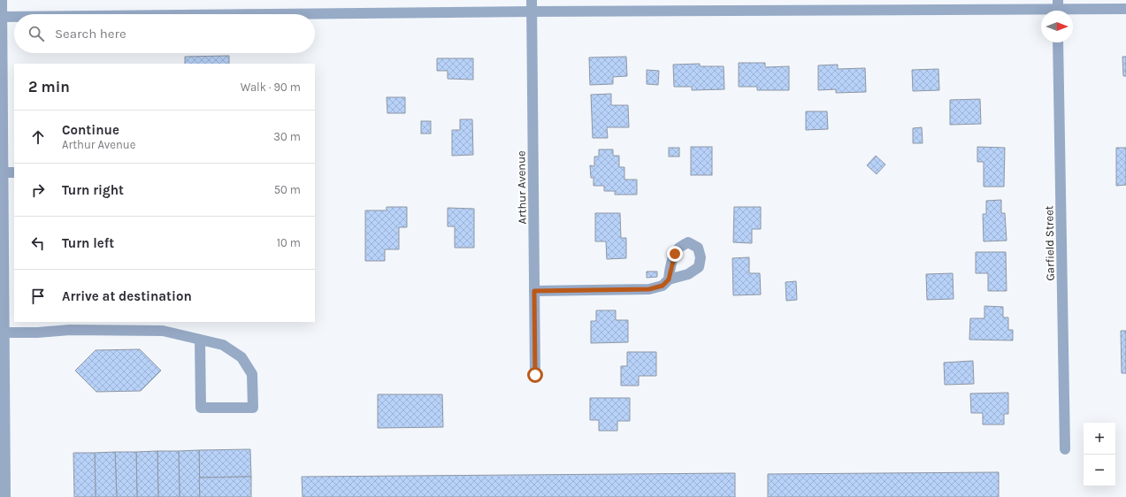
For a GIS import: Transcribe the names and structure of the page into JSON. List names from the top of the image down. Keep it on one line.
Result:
{"streets":{"street":["Arthur Avenue","Garfield Street"]},"north":"right","page":{"search":"Search here","heading":["2 min","Walk · 90 m"],"list":[["Continue","Arthur Avenue","30 m"],["Turn right","50 m"],["Turn left","10 m"],"Arrive at destination"],"map_buttons":["+","−"]}}
